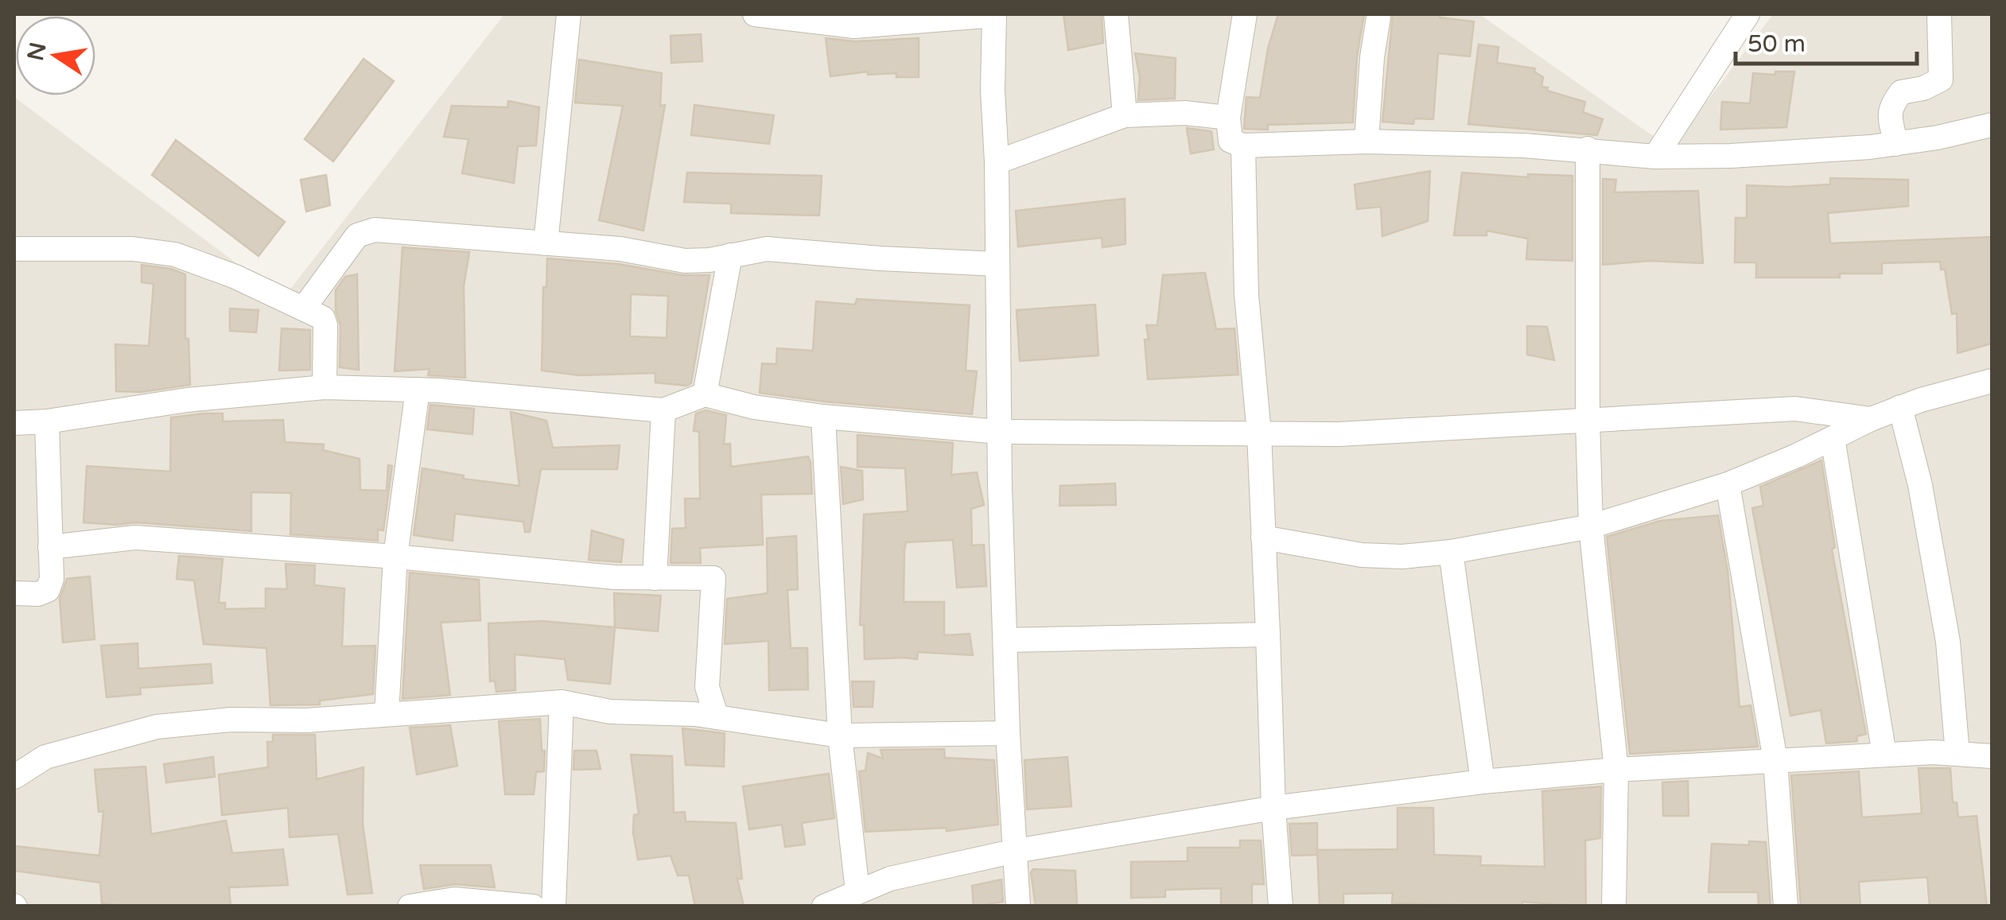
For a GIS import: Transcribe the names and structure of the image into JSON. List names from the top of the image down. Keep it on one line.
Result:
{"scale_bar":"50 m","north":"left"}
